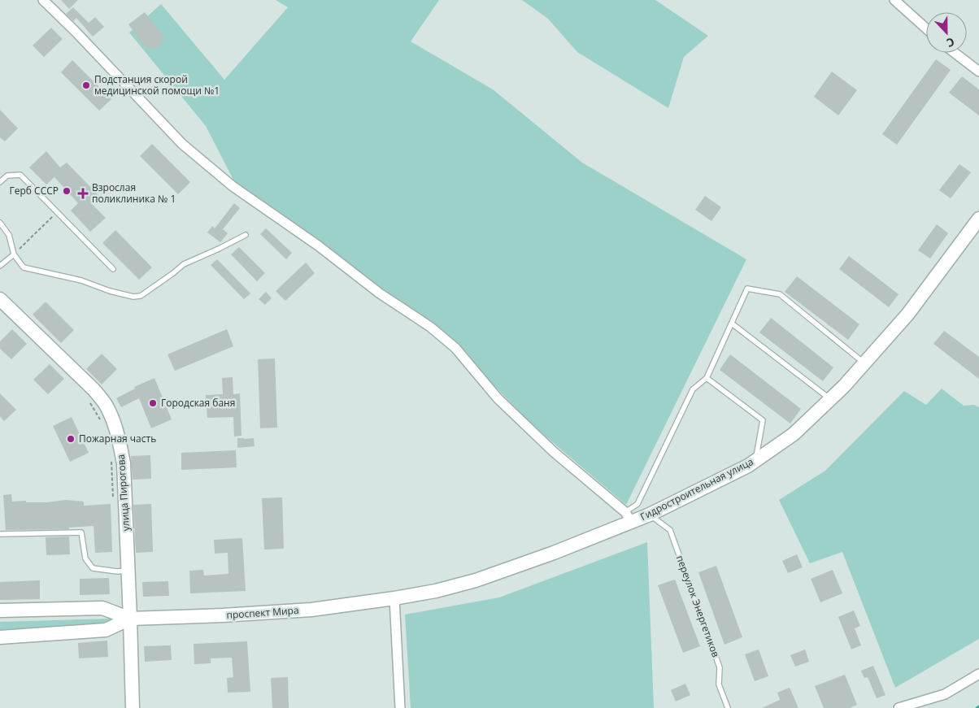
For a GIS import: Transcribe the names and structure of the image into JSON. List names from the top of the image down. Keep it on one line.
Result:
{"streets":{"street":["Гидростроительная улица","улица Пирогова","проспект Мира"],"lane":["переулок Энергетиков"]},"crossings":[["Гидростроительная улица","переулок Энергетиков"],["Гидростроительная улица","проспект Мира"],["улица Пирогова","проспект Мира"]],"places":{"other":["Подстанция скорой медицинской помощи №1","Герб СССР","Городская баня","Пожарная часть"],"health":["Взрослая поликлиника № 1"]},"north":"bottom"}
